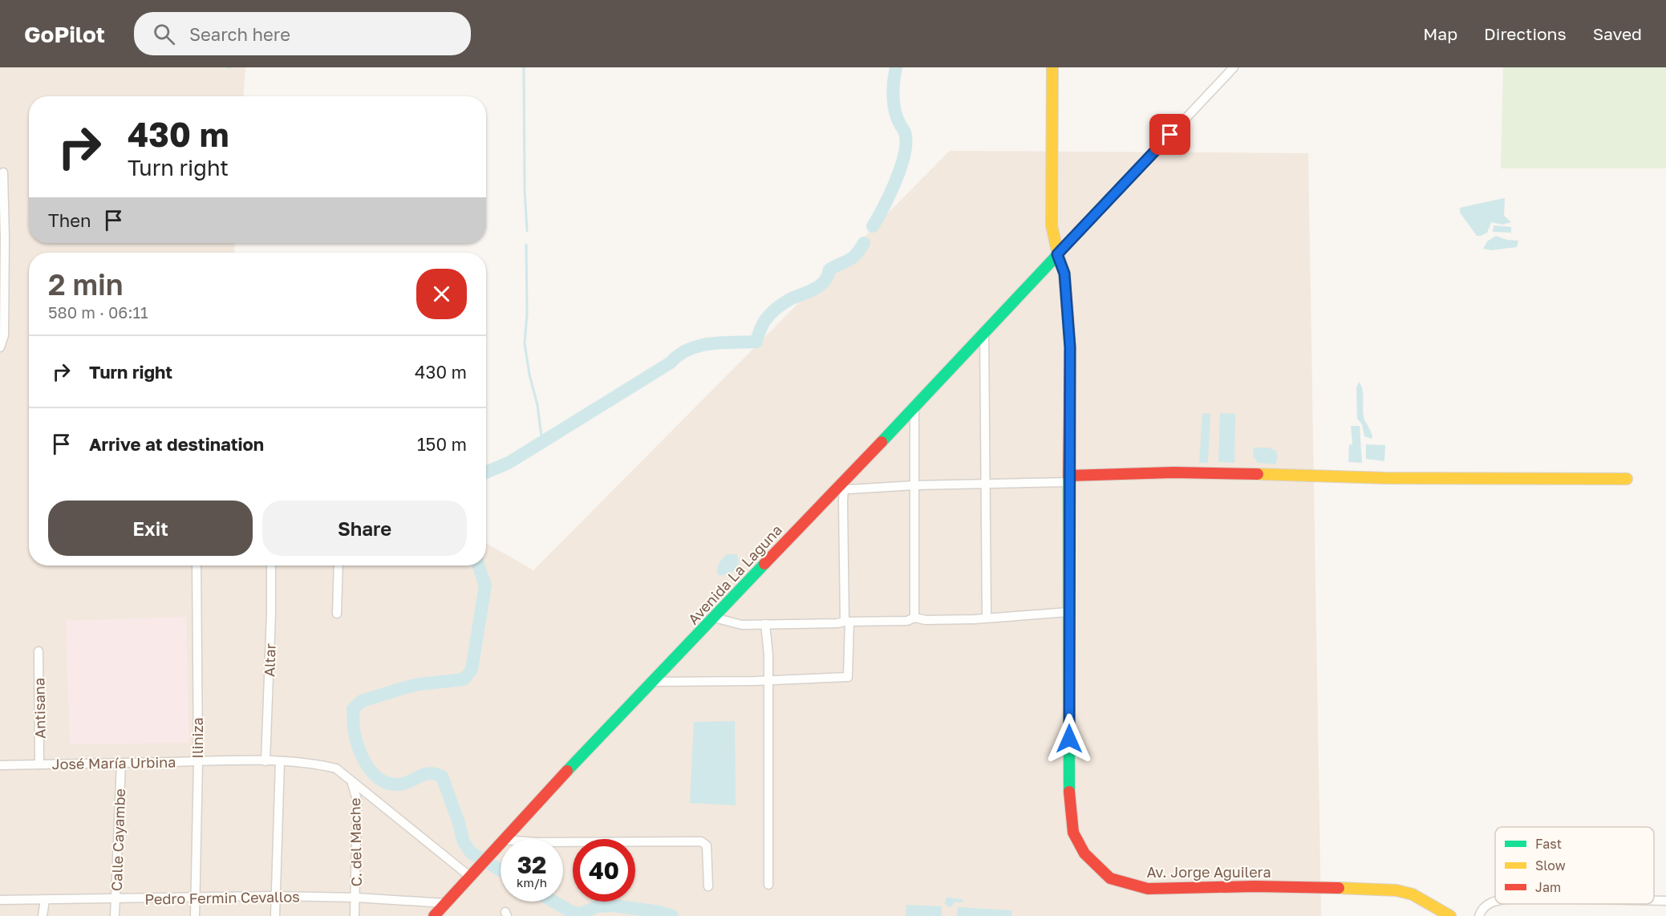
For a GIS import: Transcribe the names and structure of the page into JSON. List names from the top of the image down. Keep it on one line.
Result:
{"streets":{"street":["Avenida La Laguna","Altar","Antisana","Iliniza","José María Urbina","Calle Cayambe","C. del Mache","Av. Jorge Aguilera","Pedro Fermin Cevallos"]},"crossings":[["Avenida La Laguna","Av. Jorge Aguilera"],["Avenida La Laguna","Pedro Fermin Cevallos"],["Altar","José María Urbina"],["Antisana","José María Urbina"],["Iliniza","José María Urbina"],["Iliniza","Pedro Fermin Cevallos"],["José María Urbina","Calle Cayambe"],["José María Urbina","C. del Mache"],["Calle Cayambe","Pedro Fermin Cevallos"],["C. del Mache","Pedro Fermin Cevallos"]],"legend":["Fast","Slow","Jam"],"page":{"header":"GoPilot","search":"Search here","nav":["Map","Directions","Saved"],"turn":["430 m","Turn right"],"then":"Then","heading":["2 min","580 m · 06:11"],"list":[{"name":"Turn right","value":"430 m"},{"name":"Arrive at destination","value":"150 m"}],"buttons":["Exit","Share"],"speed":"32 km/h","limit":"40"}}
